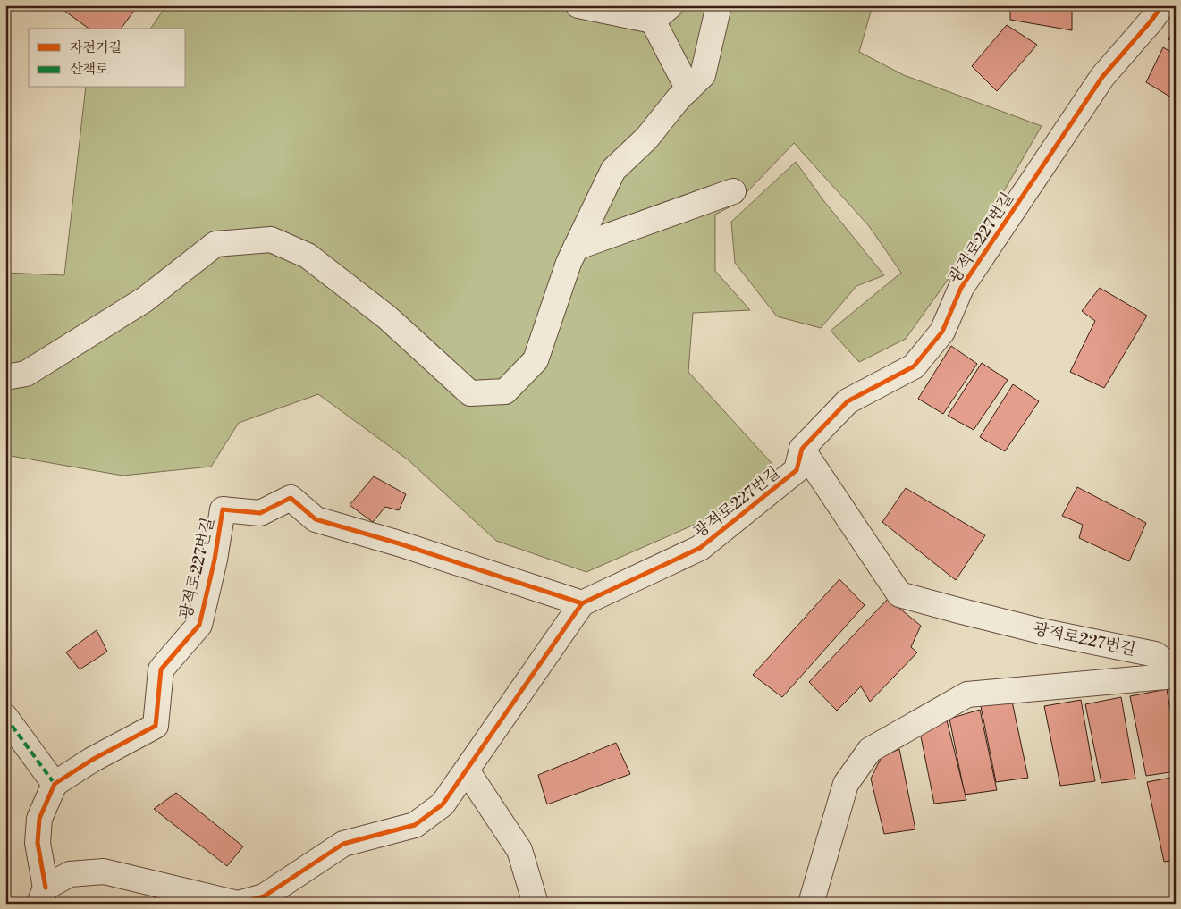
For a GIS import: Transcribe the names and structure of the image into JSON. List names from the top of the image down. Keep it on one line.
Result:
{"streets":{"street":["광적로227번길"]},"legend":["자전거길","산책로"]}
